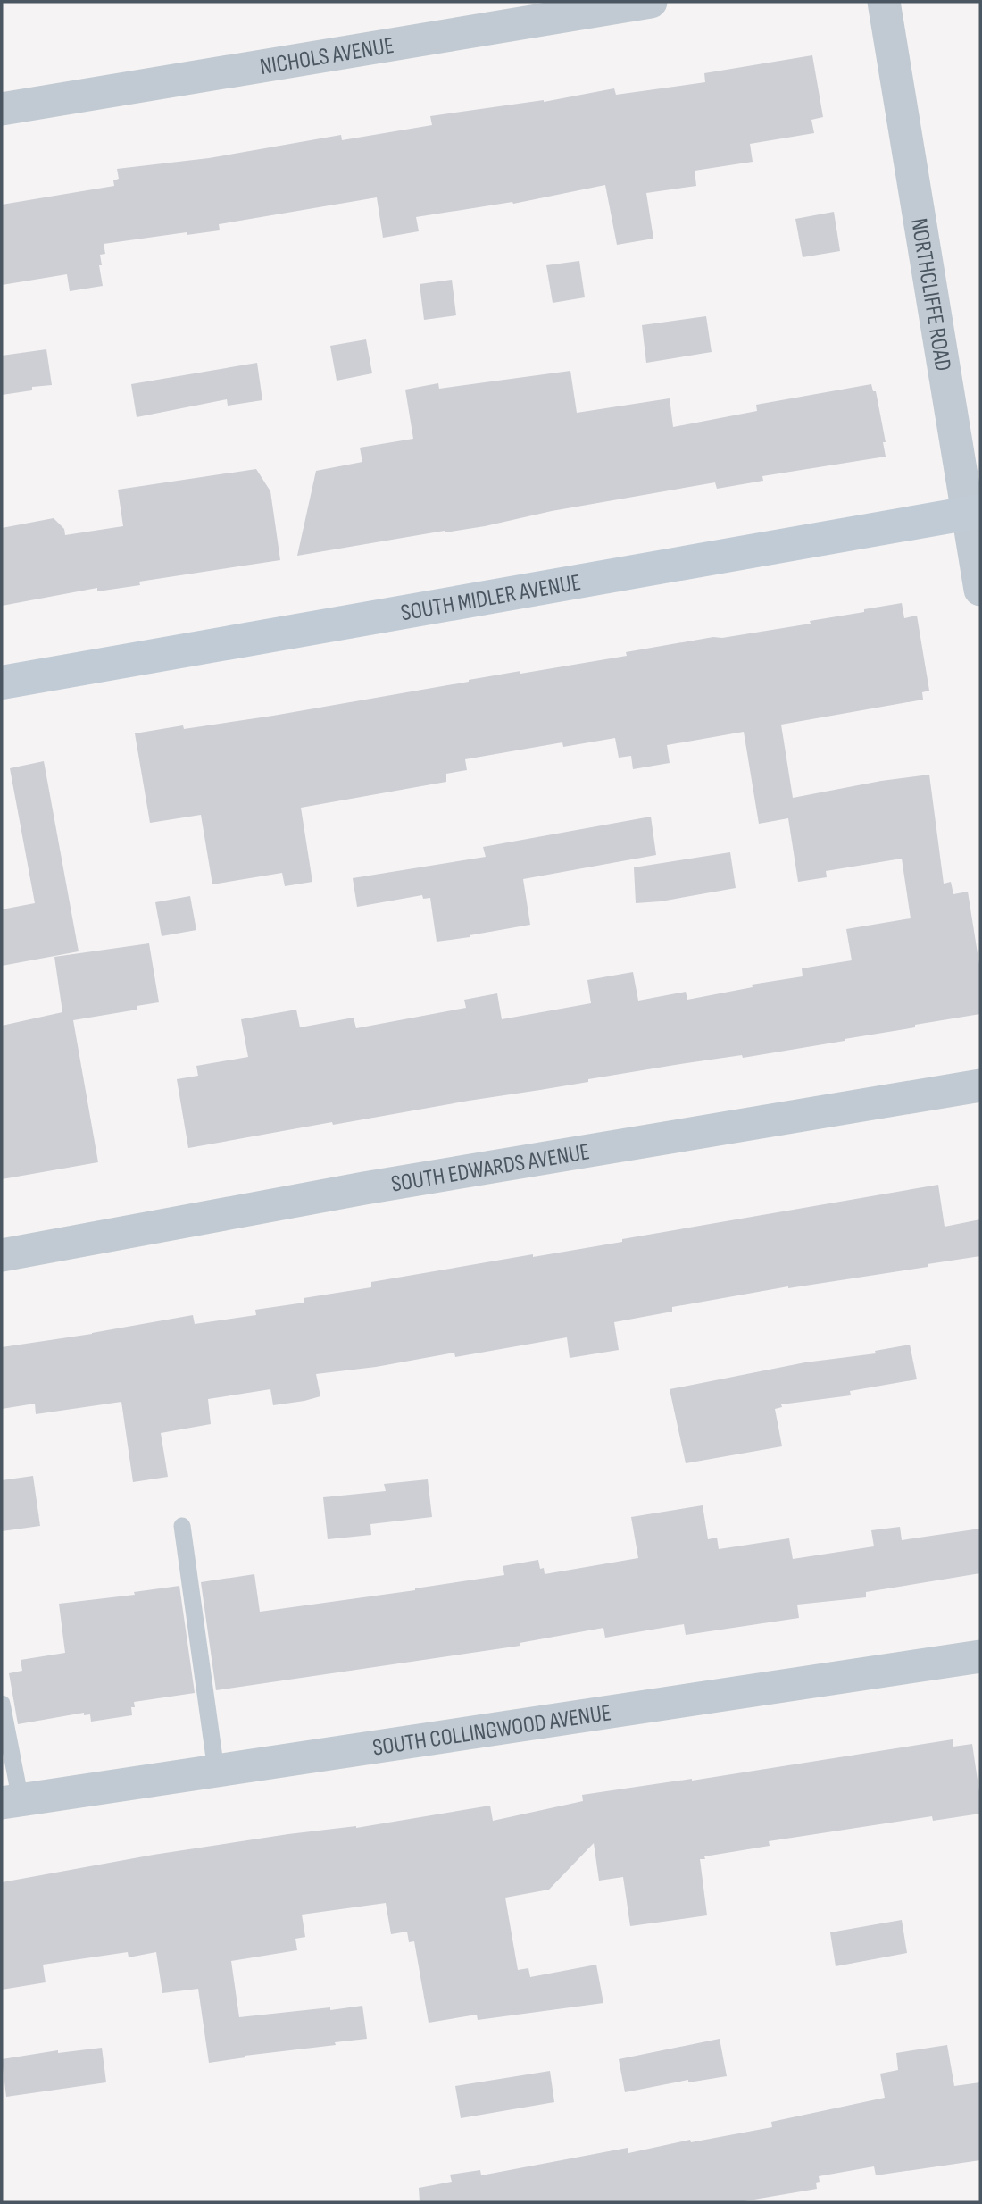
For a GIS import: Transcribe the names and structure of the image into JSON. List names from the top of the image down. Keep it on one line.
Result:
{"streets":{"main road":["SOUTH MIDLER AVENUE"],"street":["NICHOLS AVENUE","NORTHCLIFFE ROAD","SOUTH EDWARDS AVENUE","SOUTH COLLINGWOOD AVENUE"]},"crossings":[["NORTHCLIFFE ROAD","SOUTH MIDLER AVENUE"]]}
